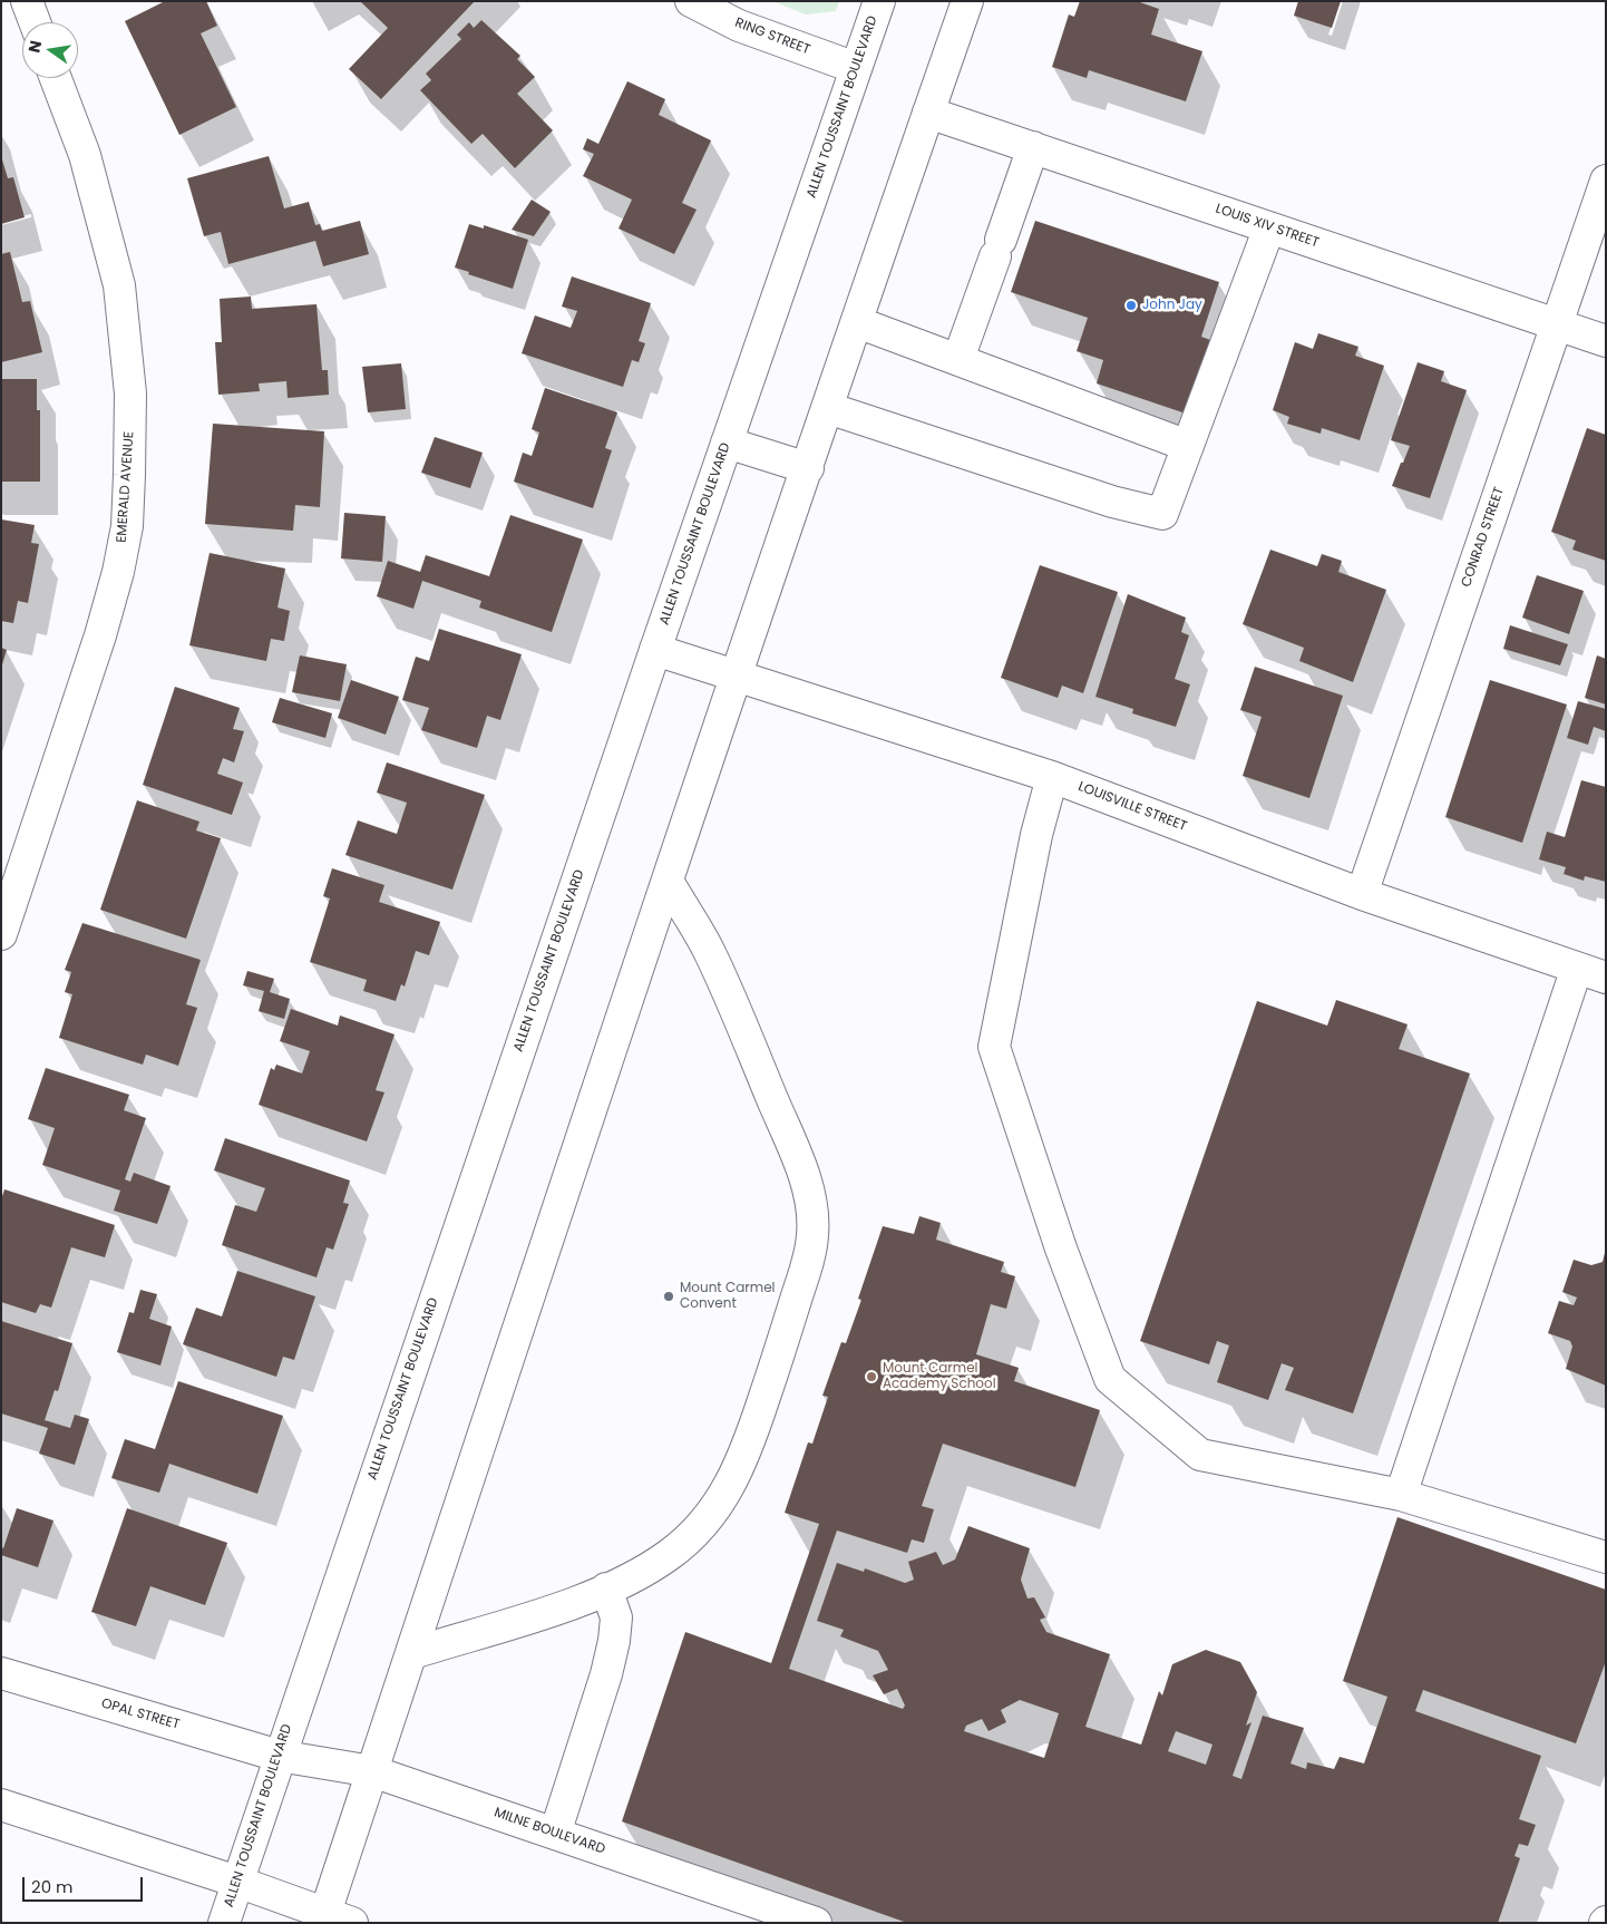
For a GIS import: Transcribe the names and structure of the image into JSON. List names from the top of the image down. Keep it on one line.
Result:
{"streets":{"street":["RING STREET","ALLEN TOUSSAINT BOULEVARD","LOUIS XIV STREET","EMERALD AVENUE","CONRAD STREET","LOUISVILLE STREET","OPAL STREET","MILNE BOULEVARD"]},"crossings":[["RING STREET","ALLEN TOUSSAINT BOULEVARD"],["ALLEN TOUSSAINT BOULEVARD","LOUISVILLE STREET"],["ALLEN TOUSSAINT BOULEVARD","OPAL STREET"],["ALLEN TOUSSAINT BOULEVARD","MILNE BOULEVARD"],["LOUIS XIV STREET","CONRAD STREET"],["CONRAD STREET","LOUISVILLE STREET"],["OPAL STREET","MILNE BOULEVARD"]],"places":["John Jay","Mount Carmel Convent","Mount Carmel Academy School"],"scale_bar":"20 m","north":"left"}
